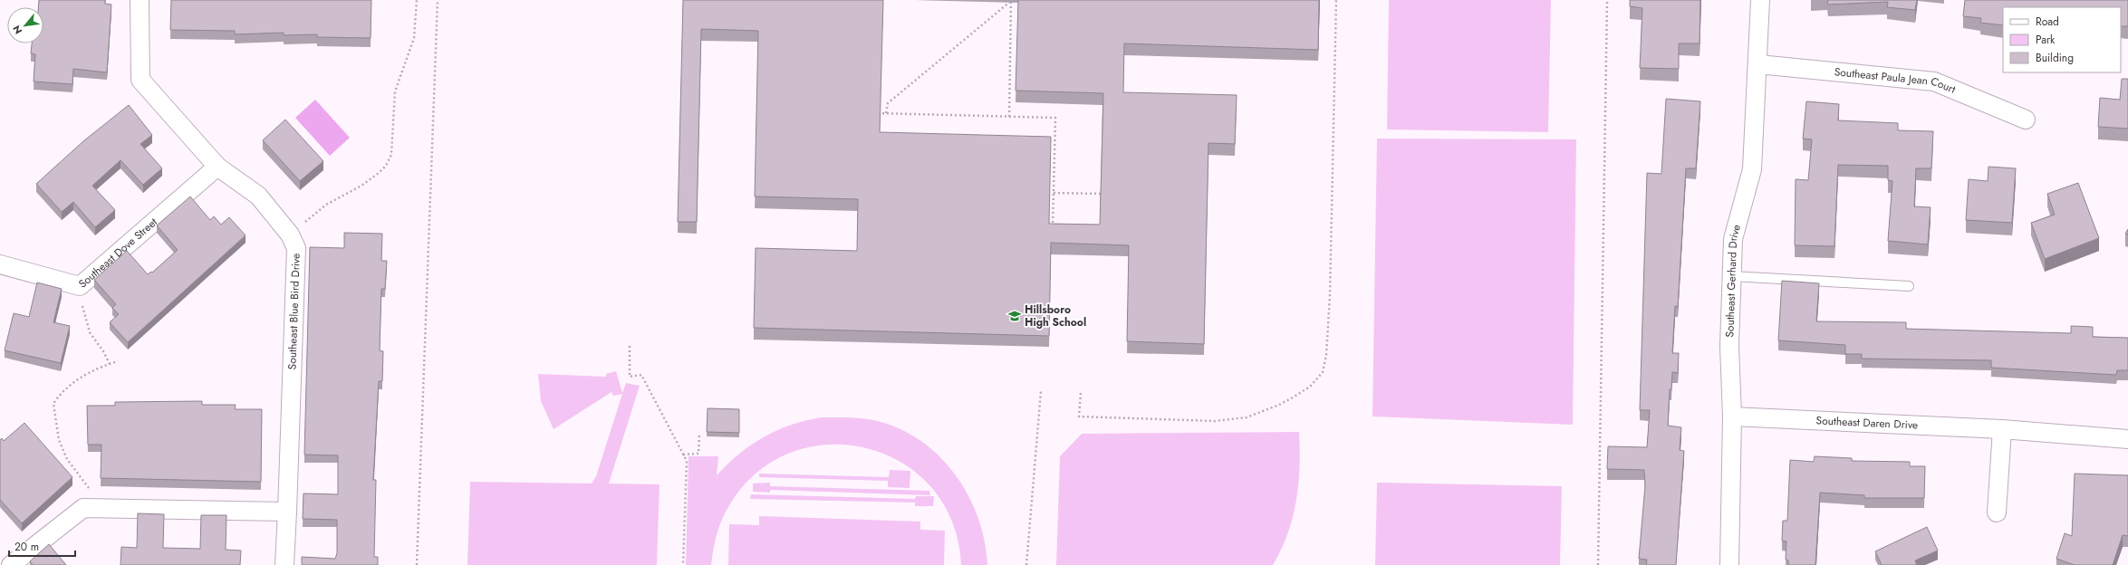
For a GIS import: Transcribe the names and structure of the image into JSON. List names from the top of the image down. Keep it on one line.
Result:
{"streets":{"street":["Southeast Paula Jean Court","Southeast Dove Street","Southeast Gerhard Drive","Southeast Blue Bird Drive","Southeast Daren Drive"]},"crossings":[["Southeast Paula Jean Court","Southeast Gerhard Drive"],["Southeast Dove Street","Southeast Blue Bird Drive"],["Southeast Gerhard Drive","Southeast Daren Drive"]],"places":{"school or university":["Hillsboro High School"]},"legend":["Road","Park","Building"],"scale_bar":"20 m","north":"bottom left"}
